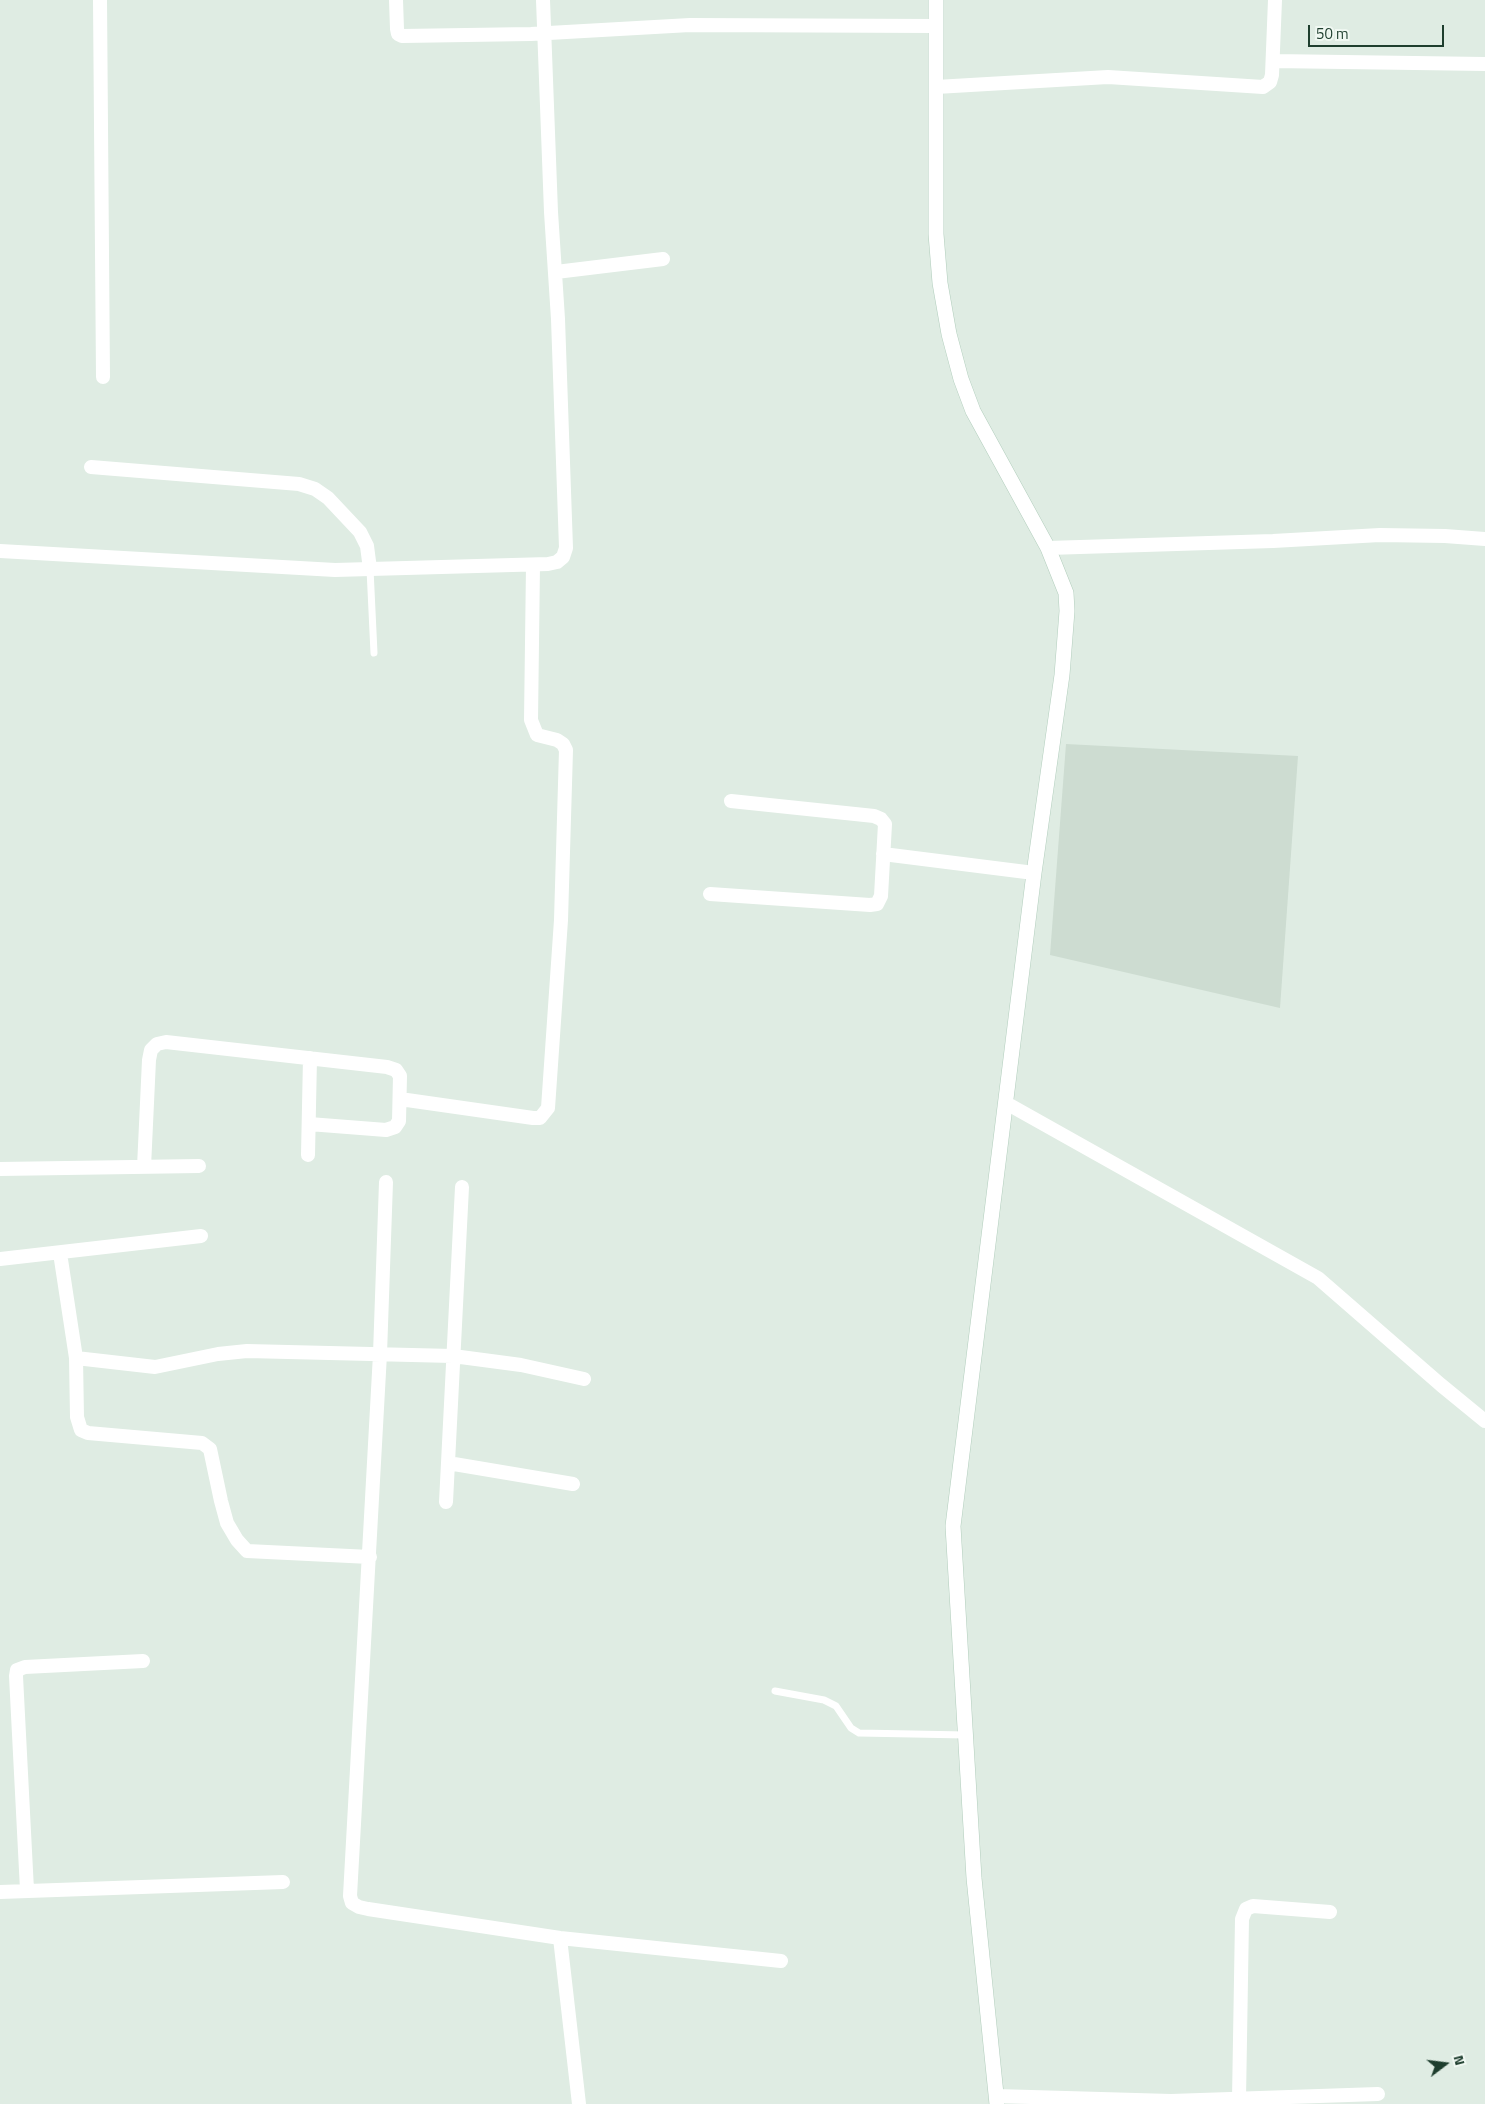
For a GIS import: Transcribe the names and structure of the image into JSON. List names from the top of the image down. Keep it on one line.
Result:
{"scale_bar":"50 m","north":"right"}
